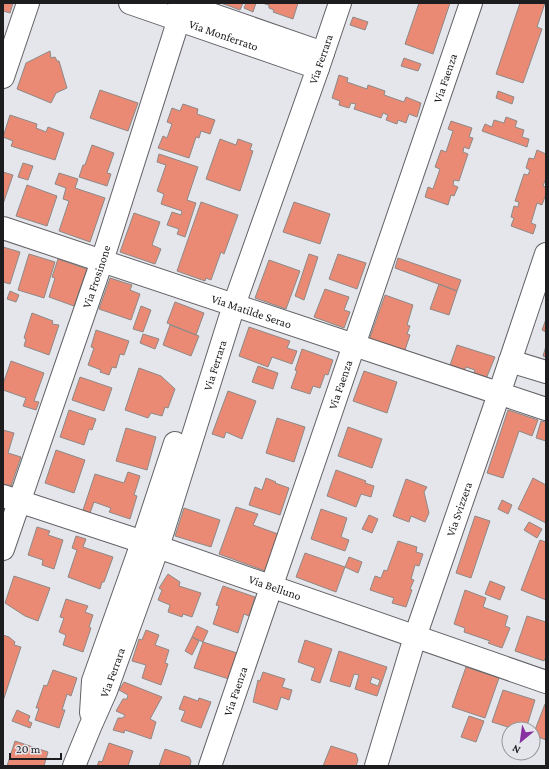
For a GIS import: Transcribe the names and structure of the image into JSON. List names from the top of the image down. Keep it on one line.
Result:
{"streets":{"street":["Via Monferrato","Via Ferrara","Via Faenza","Via Frosinone","Via Matilde Serao","Via Svizzera","Via Belluno"]},"crossings":[["Via Monferrato","Via Ferrara"],["Via Monferrato","Via Frosinone"],["Via Ferrara","Via Matilde Serao"],["Via Ferrara","Via Belluno"],["Via Faenza","Via Matilde Serao"],["Via Faenza","Via Belluno"],["Via Frosinone","Via Matilde Serao"],["Via Frosinone","Via Belluno"],["Via Matilde Serao","Via Svizzera"],["Via Svizzera","Via Belluno"]],"scale_bar":"20 m","north":"bottom left"}
